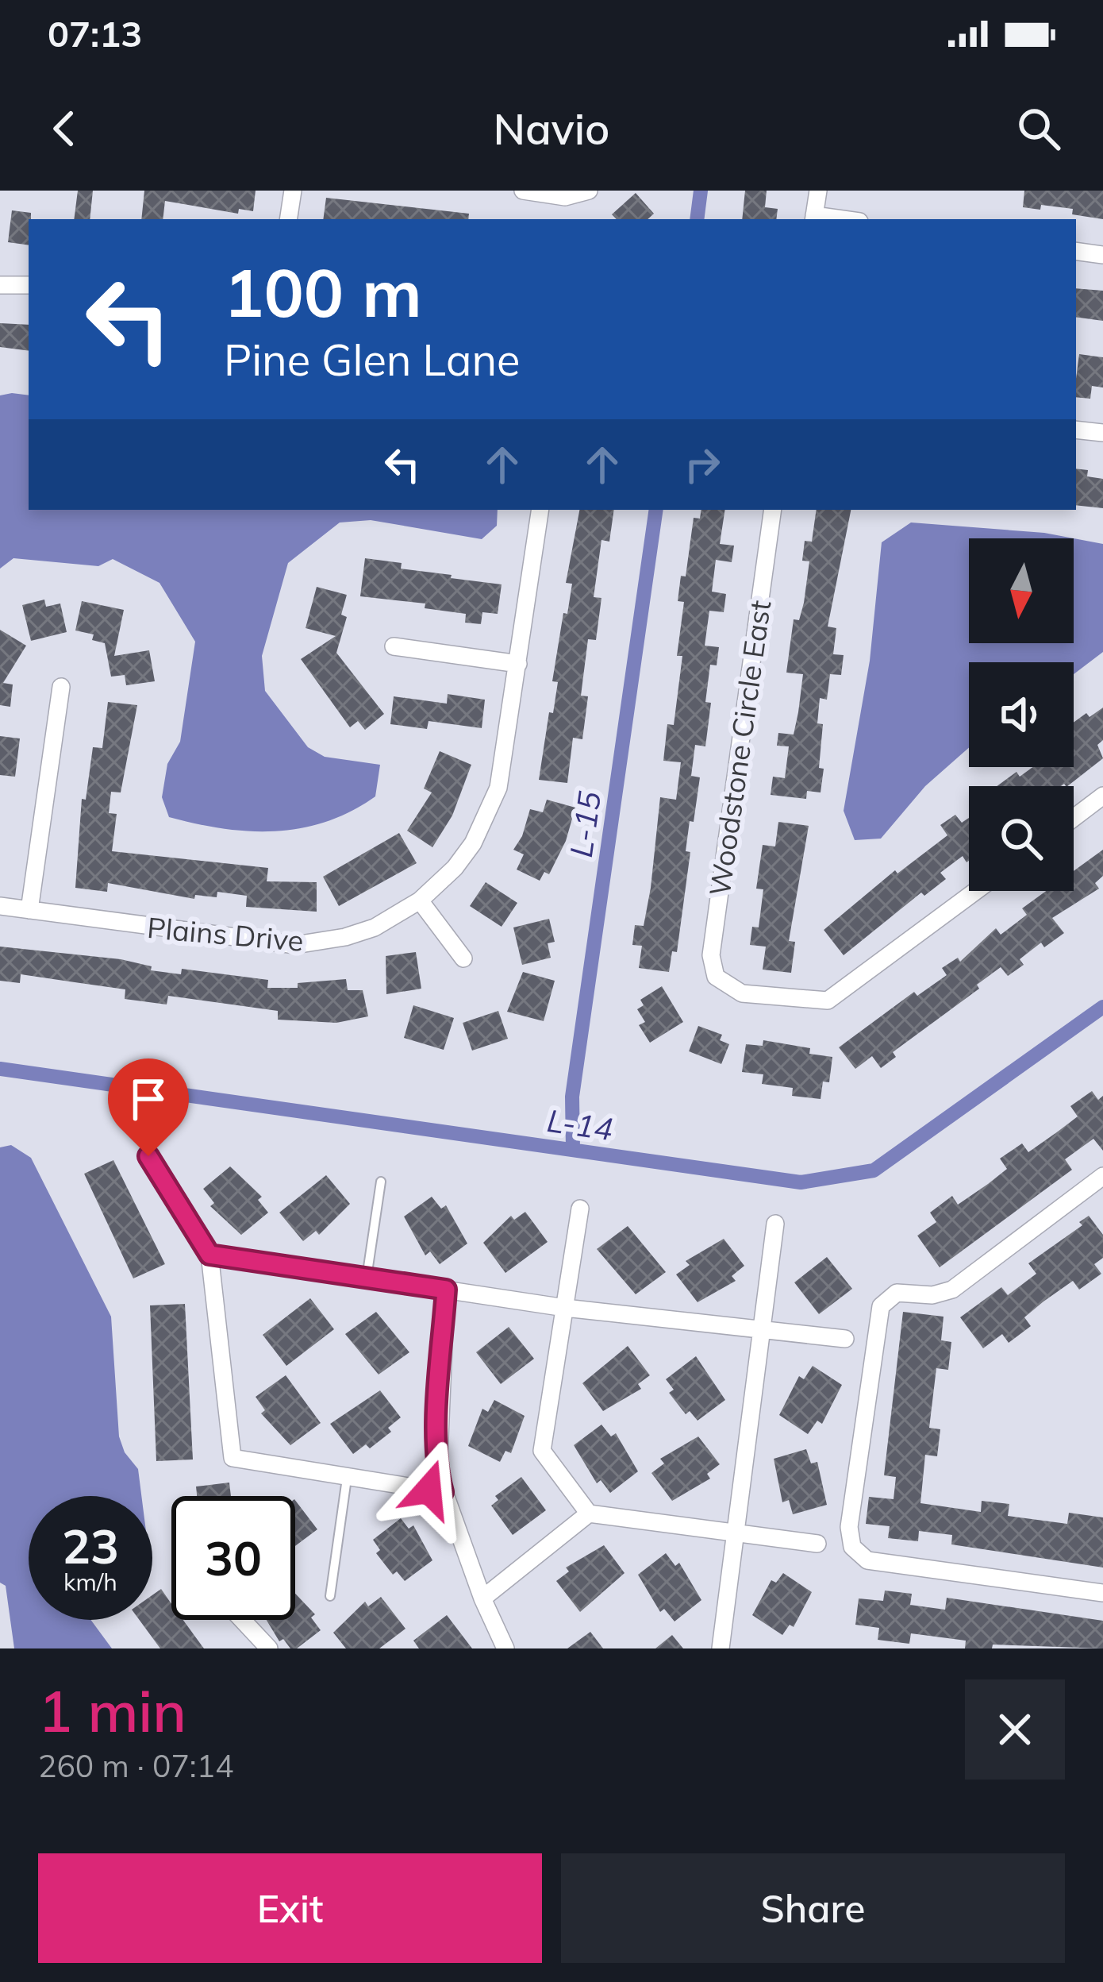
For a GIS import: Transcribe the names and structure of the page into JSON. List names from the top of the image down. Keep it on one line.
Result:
{"streets":{"street":["Woodstone Circle East","Plains Drive"]},"water":["L-15","L-14"],"north":"bottom","page":{"status":"07:13","header":"Navio","turn":["100 m","Pine Glen Lane"],"speed":"23 km/h","limit":"30","heading":["1 min","260 m · 07:14"],"buttons":["Exit","Share"]}}
